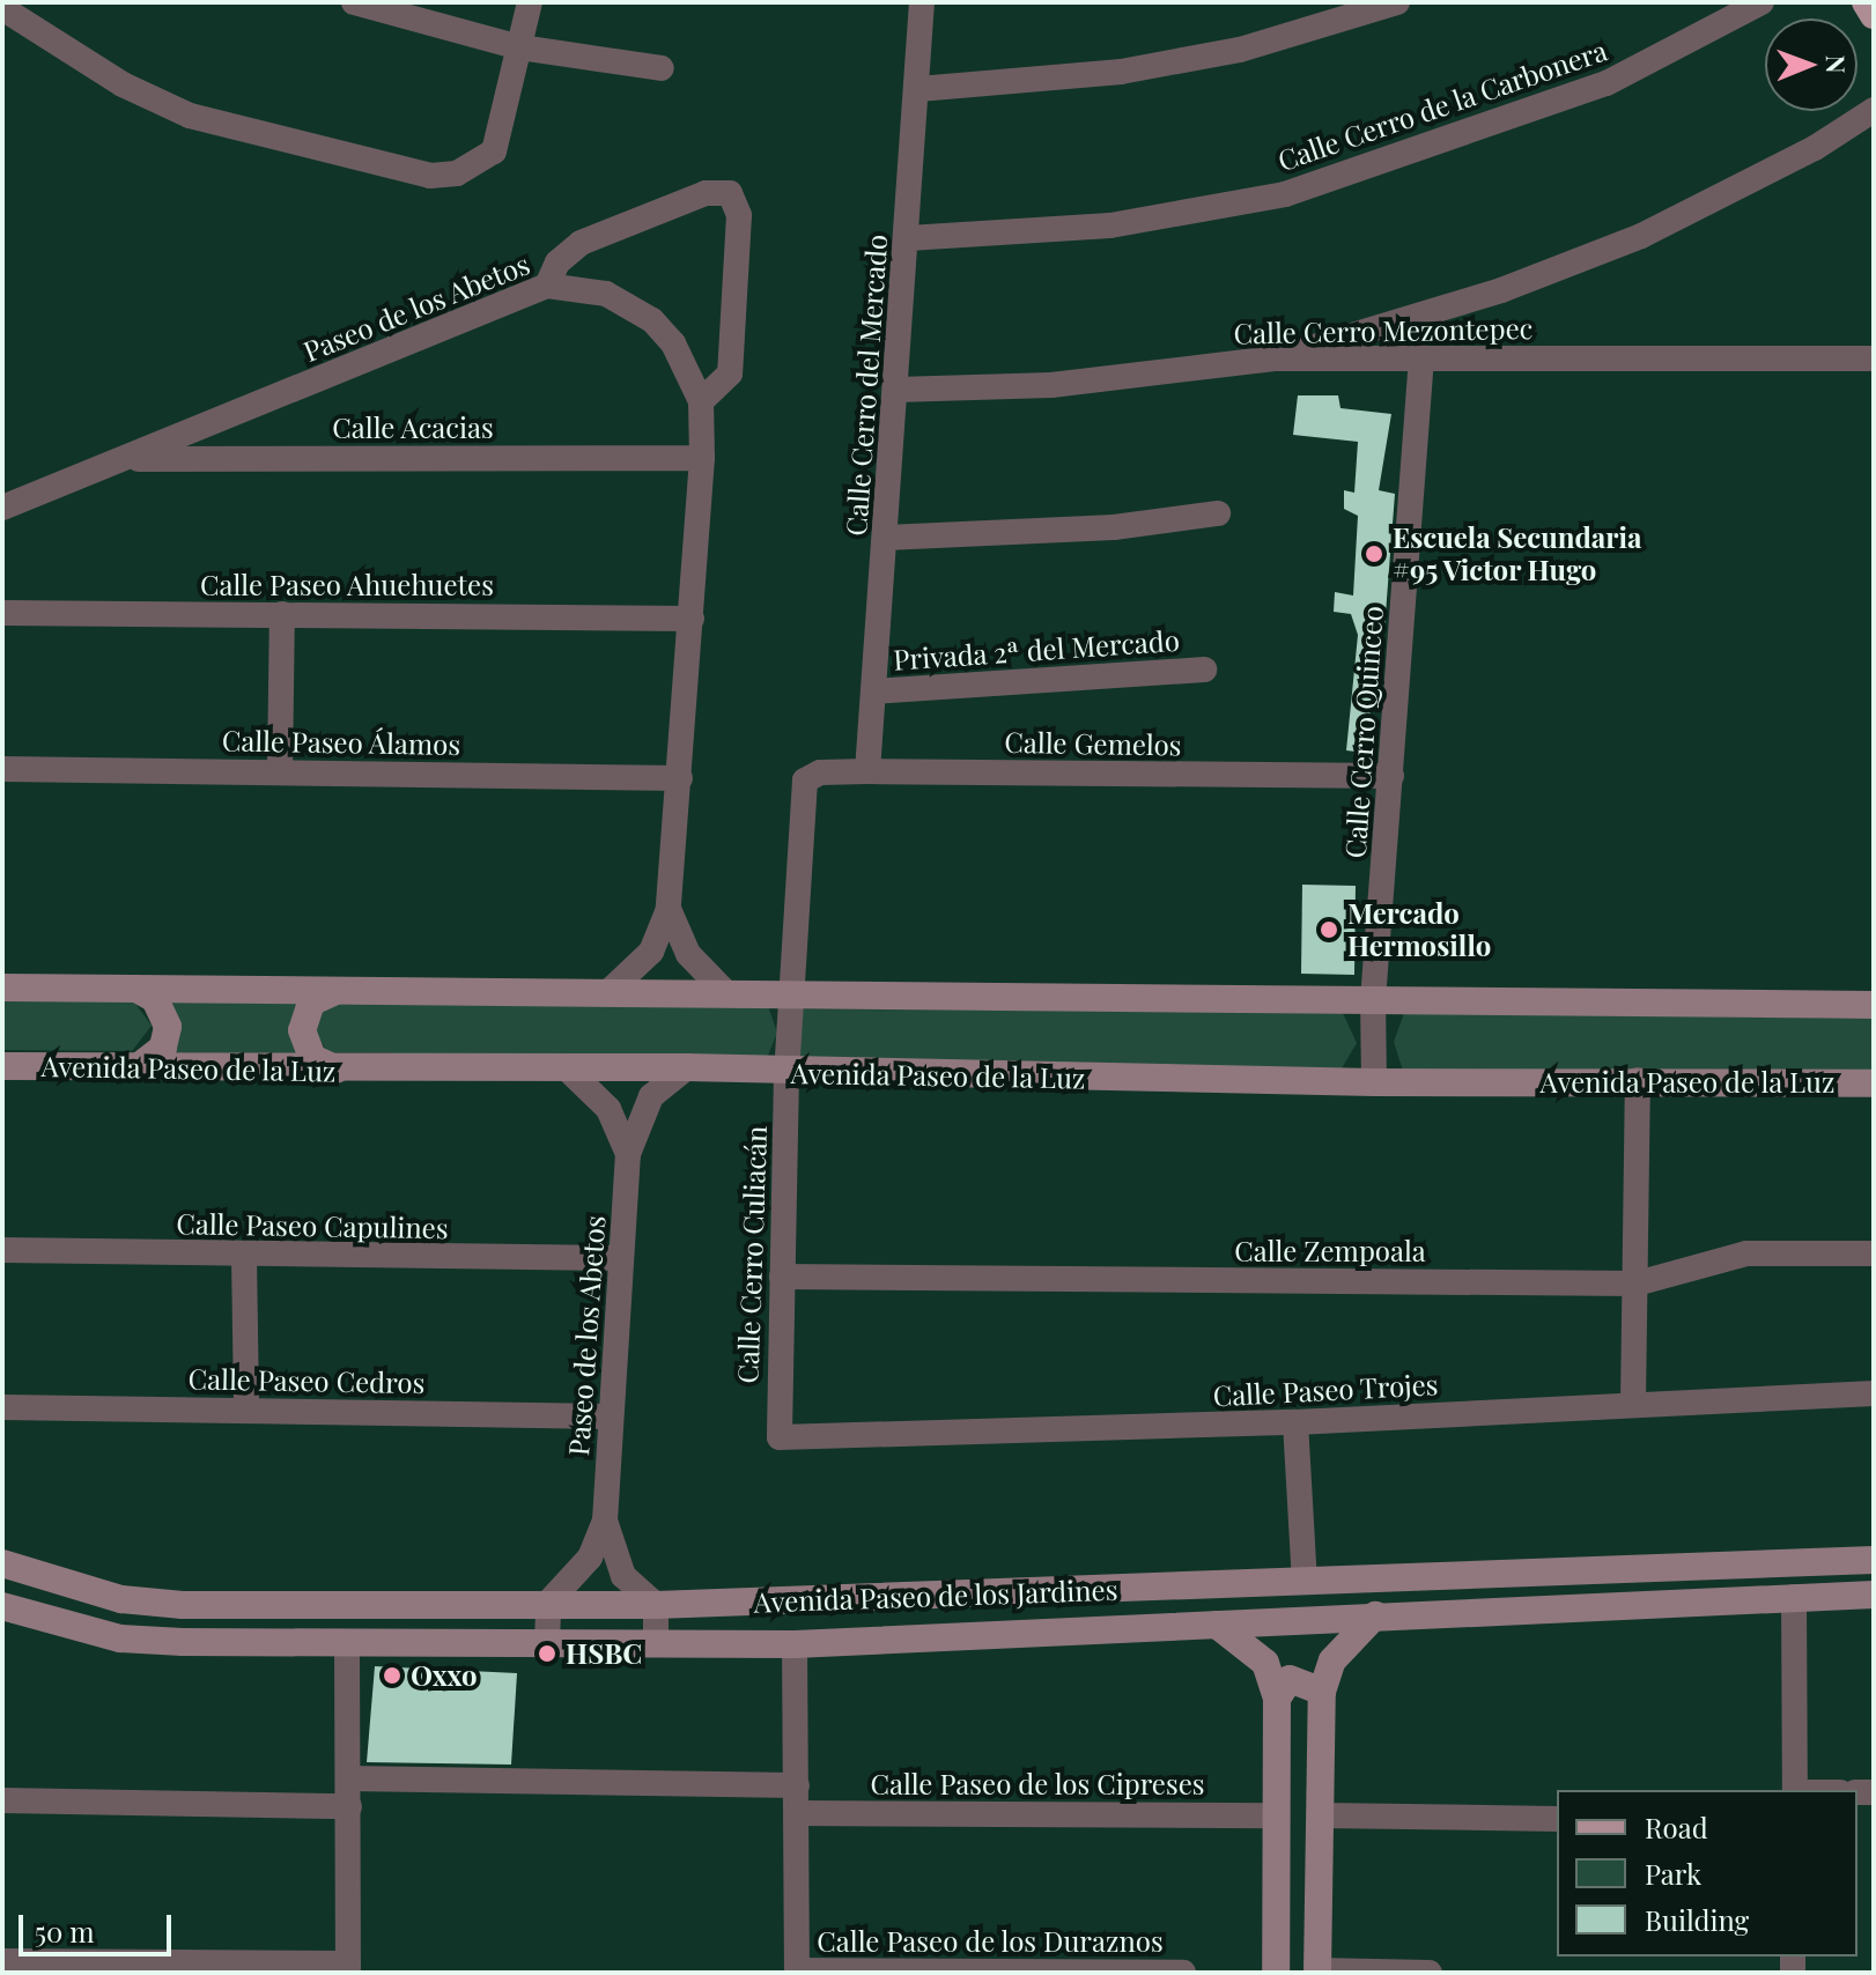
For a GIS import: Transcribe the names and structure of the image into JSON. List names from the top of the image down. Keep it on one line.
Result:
{"streets":{"street":["Calle Cerro de la Carbonera","Paseo de los Abetos","Calle Cerro Mezontepec","Calle Cerro del Mercado","Calle Acacias","Calle Paseo Ahuehuetes","Privada 2ª del Mercado","Calle Cerro Quinceo","Calle Paseo Álamos","Calle Gemelos","Avenida Paseo de la Luz","Calle Paseo Capulines","Calle Zempoala","Calle Cerro Culiacán","Calle Paseo Cedros","Calle Paseo Trojes","Avenida Paseo de los Jardines","Calle Paseo de los Cipreses","Calle Paseo de los Duraznos"]},"crossings":[["Calle Cerro de la Carbonera","Calle Cerro del Mercado"],["Paseo de los Abetos","Calle Acacias"],["Paseo de los Abetos","Calle Paseo Ahuehuetes"],["Paseo de los Abetos","Calle Paseo Álamos"],["Paseo de los Abetos","Avenida Paseo de la Luz"],["Paseo de los Abetos","Calle Paseo Capulines"],["Paseo de los Abetos","Calle Paseo Cedros"],["Paseo de los Abetos","Avenida Paseo de los Jardines"],["Calle Cerro Mezontepec","Calle Cerro del Mercado"],["Calle Cerro Mezontepec","Calle Cerro Quinceo"],["Calle Cerro del Mercado","Privada 2ª del Mercado"],["Calle Cerro del Mercado","Calle Gemelos"],["Calle Cerro Quinceo","Calle Gemelos"],["Calle Cerro Quinceo","Avenida Paseo de la Luz"],["Calle Gemelos","Calle Cerro Culiacán"],["Avenida Paseo de la Luz","Calle Cerro Culiacán"],["Calle Zempoala","Calle Cerro Culiacán"],["Calle Cerro Culiacán","Calle Paseo Trojes"]],"places":["Escuela Secundaria #95 Victor Hugo","Mercado Hermosillo","HSBC","Oxxo"],"legend":["Road","Park","Building"],"scale_bar":"50 m","north":"right"}
